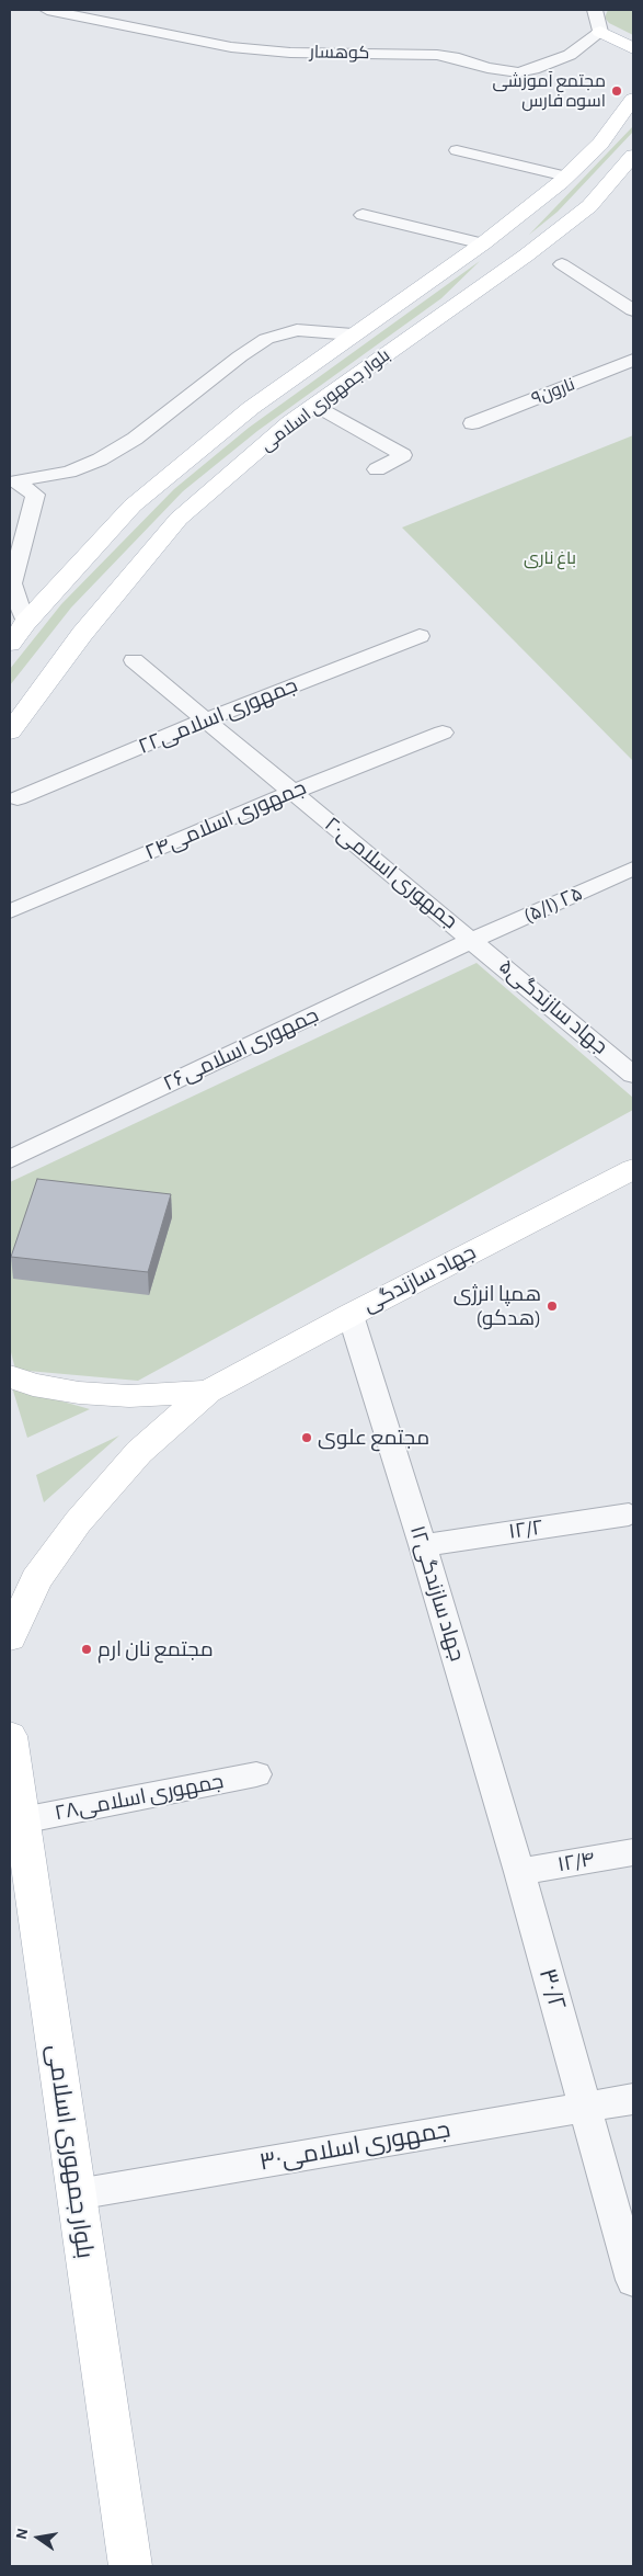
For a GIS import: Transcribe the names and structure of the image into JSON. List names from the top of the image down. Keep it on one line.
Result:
{"streets":{"main road":["بلوار جمهوری اسلامی","جهاد سازندگی"],"street":["کوهسار","نارون۹","جمهوری اسلامی۲۲","جمهوری اسلامی۲۴","جمهوری اسلامی۲۰","(۵/۱) ۲۵","جهاد سازندگی۵","جمهوری اسلامی۲۶","۱۲/۲","جهاد سازندگی۱۲","جمهوری اسلامی۲۸","۱۲/۴","۳۰/۲","جمهوری اسلامی۳۰"]},"crossings":[["بلوار جمهوری اسلامی","جمهوری اسلامی۲۸"],["بلوار جمهوری اسلامی","جمهوری اسلامی۳۰"],["جمهوری اسلامی۲۲","جمهوری اسلامی۲۰"],["جمهوری اسلامی۲۴","جمهوری اسلامی۲۰"],["جمهوری اسلامی۲۰","(۵/۱) ۲۵"],["جمهوری اسلامی۲۰","جهاد سازندگی۵"],["جمهوری اسلامی۲۰","جمهوری اسلامی۲۶"],["(۵/۱) ۲۵","جهاد سازندگی۵"],["(۵/۱) ۲۵","جمهوری اسلامی۲۶"],["جهاد سازندگی۵","جمهوری اسلامی۲۶"],["جهاد سازندگی","جهاد سازندگی۱۲"],["۱۲/۲","جهاد سازندگی۱۲"],["جهاد سازندگی۱۲","۱۲/۴"],["جهاد سازندگی۱۲","۳۰/۲"],["۱۲/۴","۳۰/۲"],["۳۰/۲","جمهوری اسلامی۳۰"]],"parks":["باغ ناری"],"places":["مجتمع آموزشی اسوه فارس","همپا انرژی (هدکو)","مجتمع علوی","مجتمع نان ارم"],"north":"left"}
